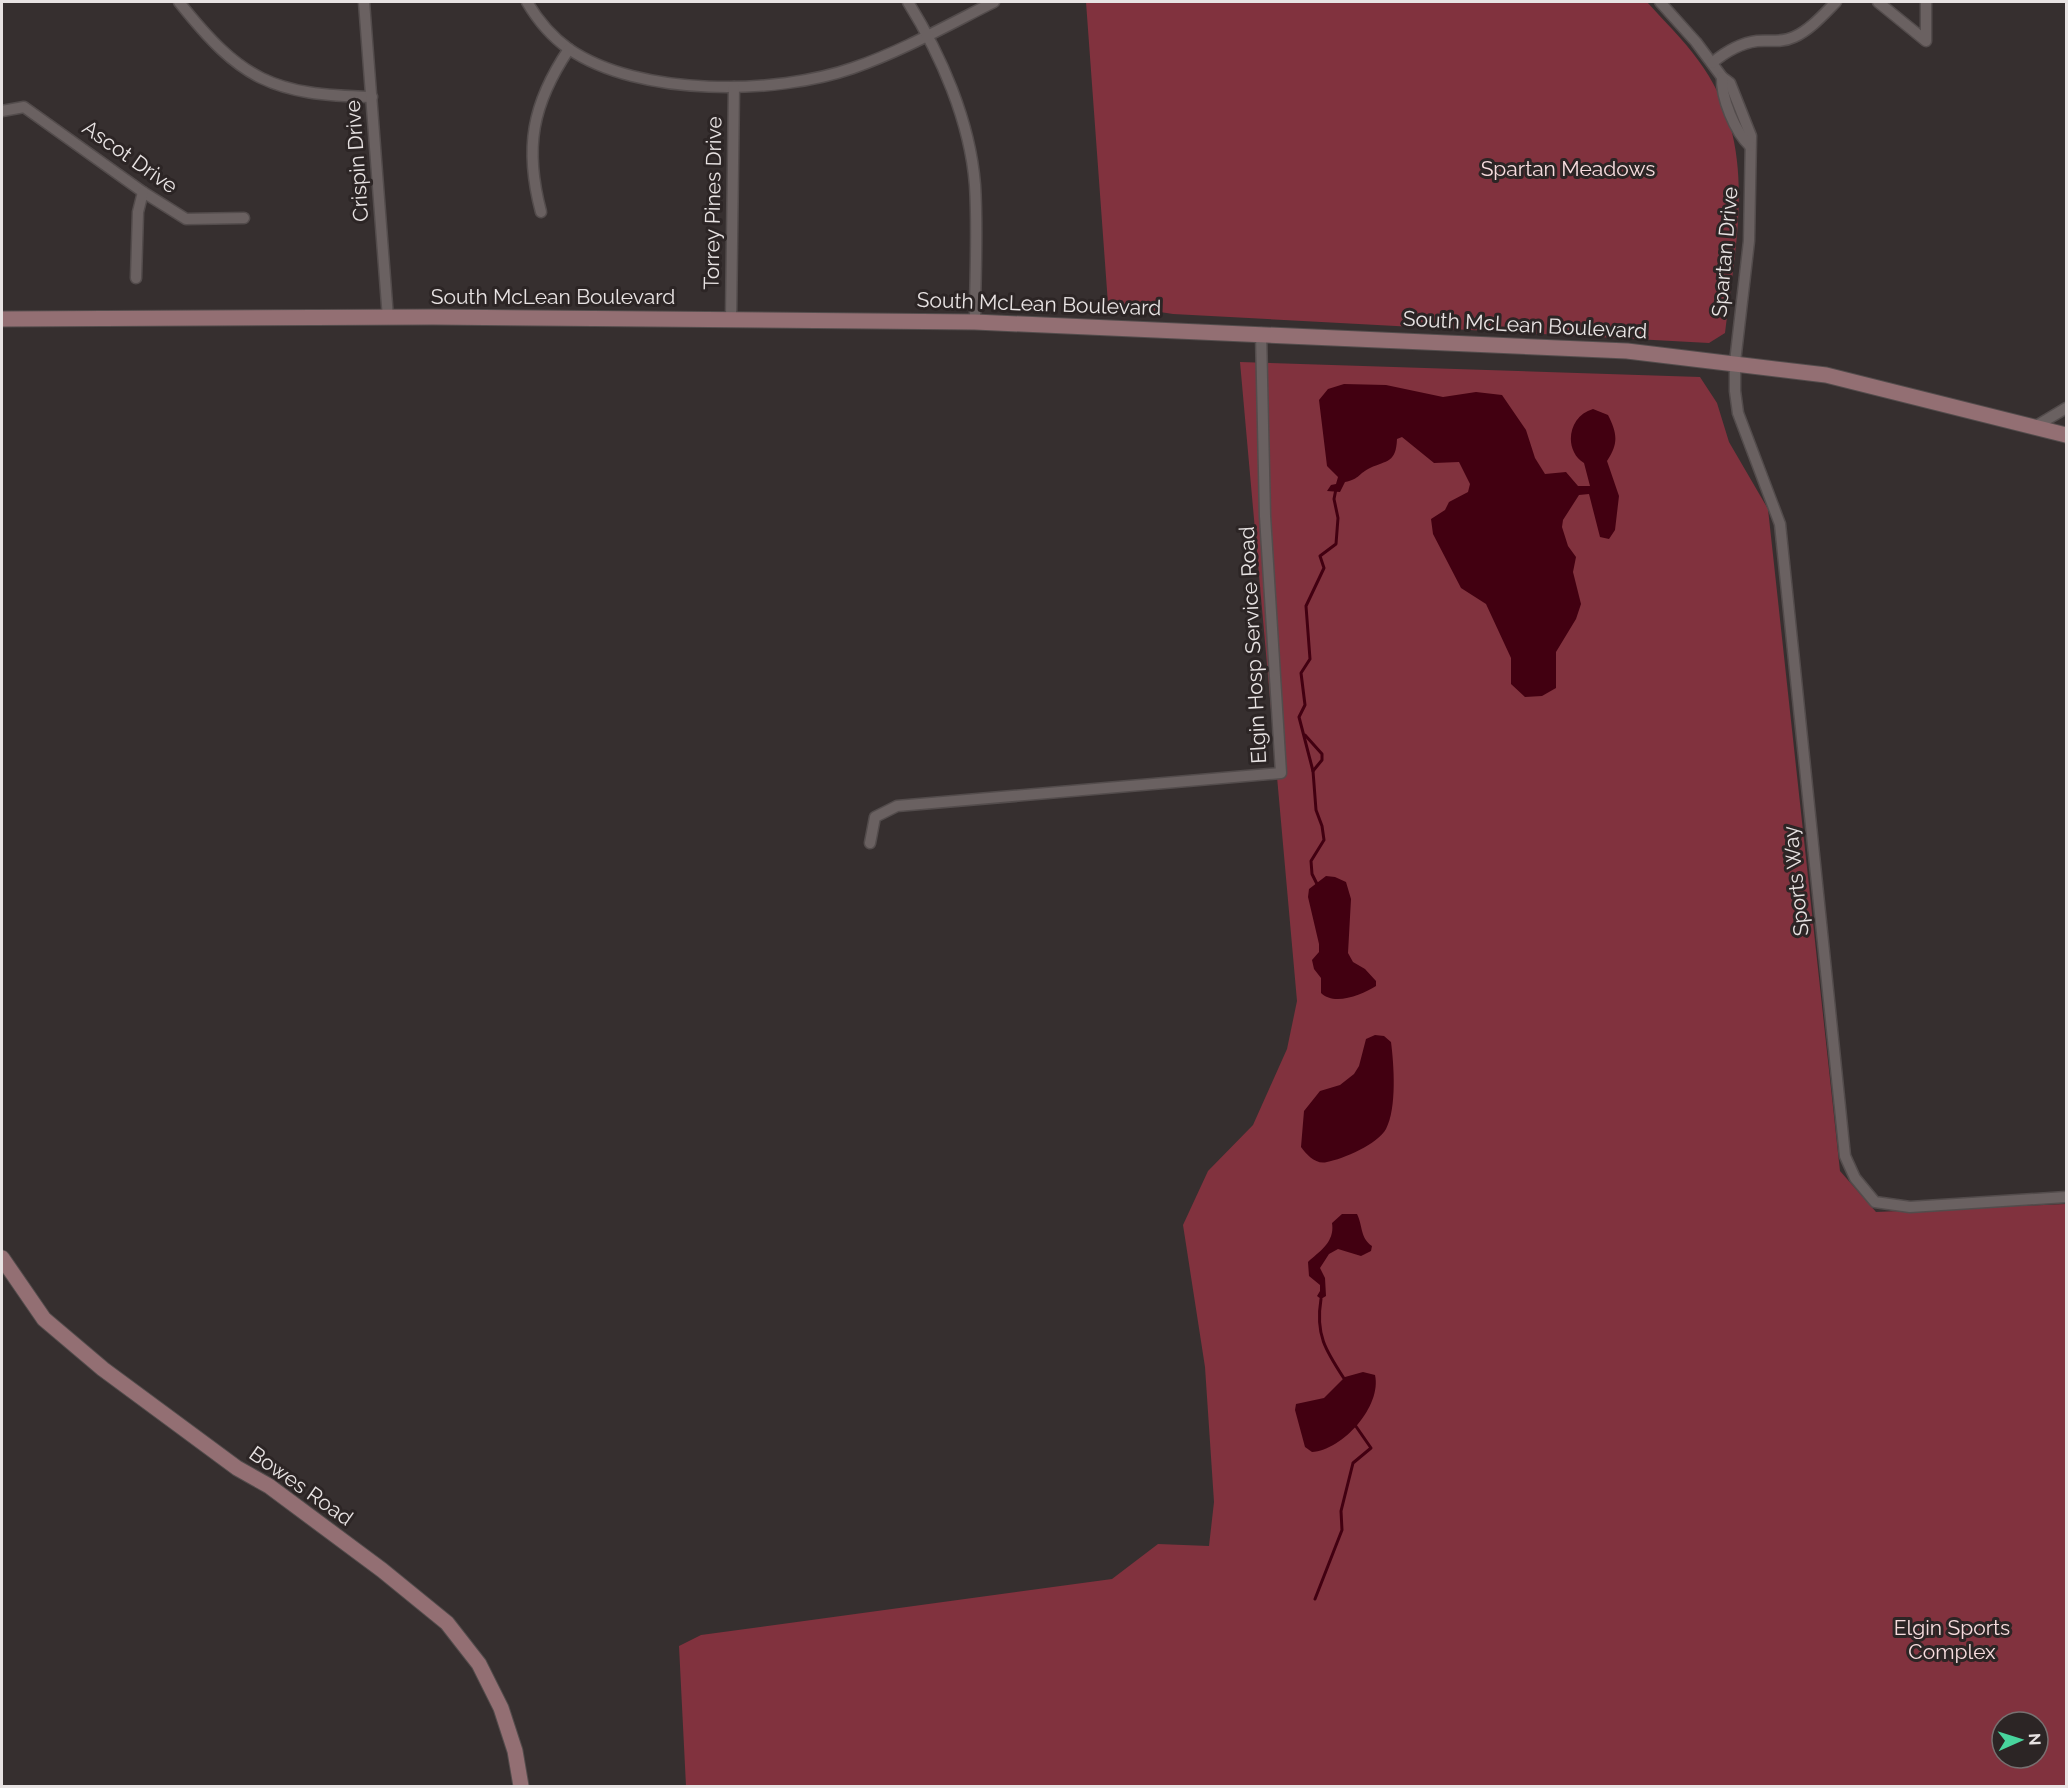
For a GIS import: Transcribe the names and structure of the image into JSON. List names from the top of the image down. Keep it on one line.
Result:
{"streets":{"main road":["South McLean Boulevard","Bowes Road"],"street":["Ascot Drive","Crispin Drive","Torrey Pines Drive","Spartan Drive","Elgin Hosp Service Road","Sports Way"]},"crossings":[["Crispin Drive","South McLean Boulevard"],["Torrey Pines Drive","South McLean Boulevard"],["Spartan Drive","South McLean Boulevard"],["Spartan Drive","Sports Way"],["South McLean Boulevard","Elgin Hosp Service Road"],["South McLean Boulevard","Sports Way"]],"parks":["Spartan Meadows","Elgin Sports Complex"],"north":"right"}
